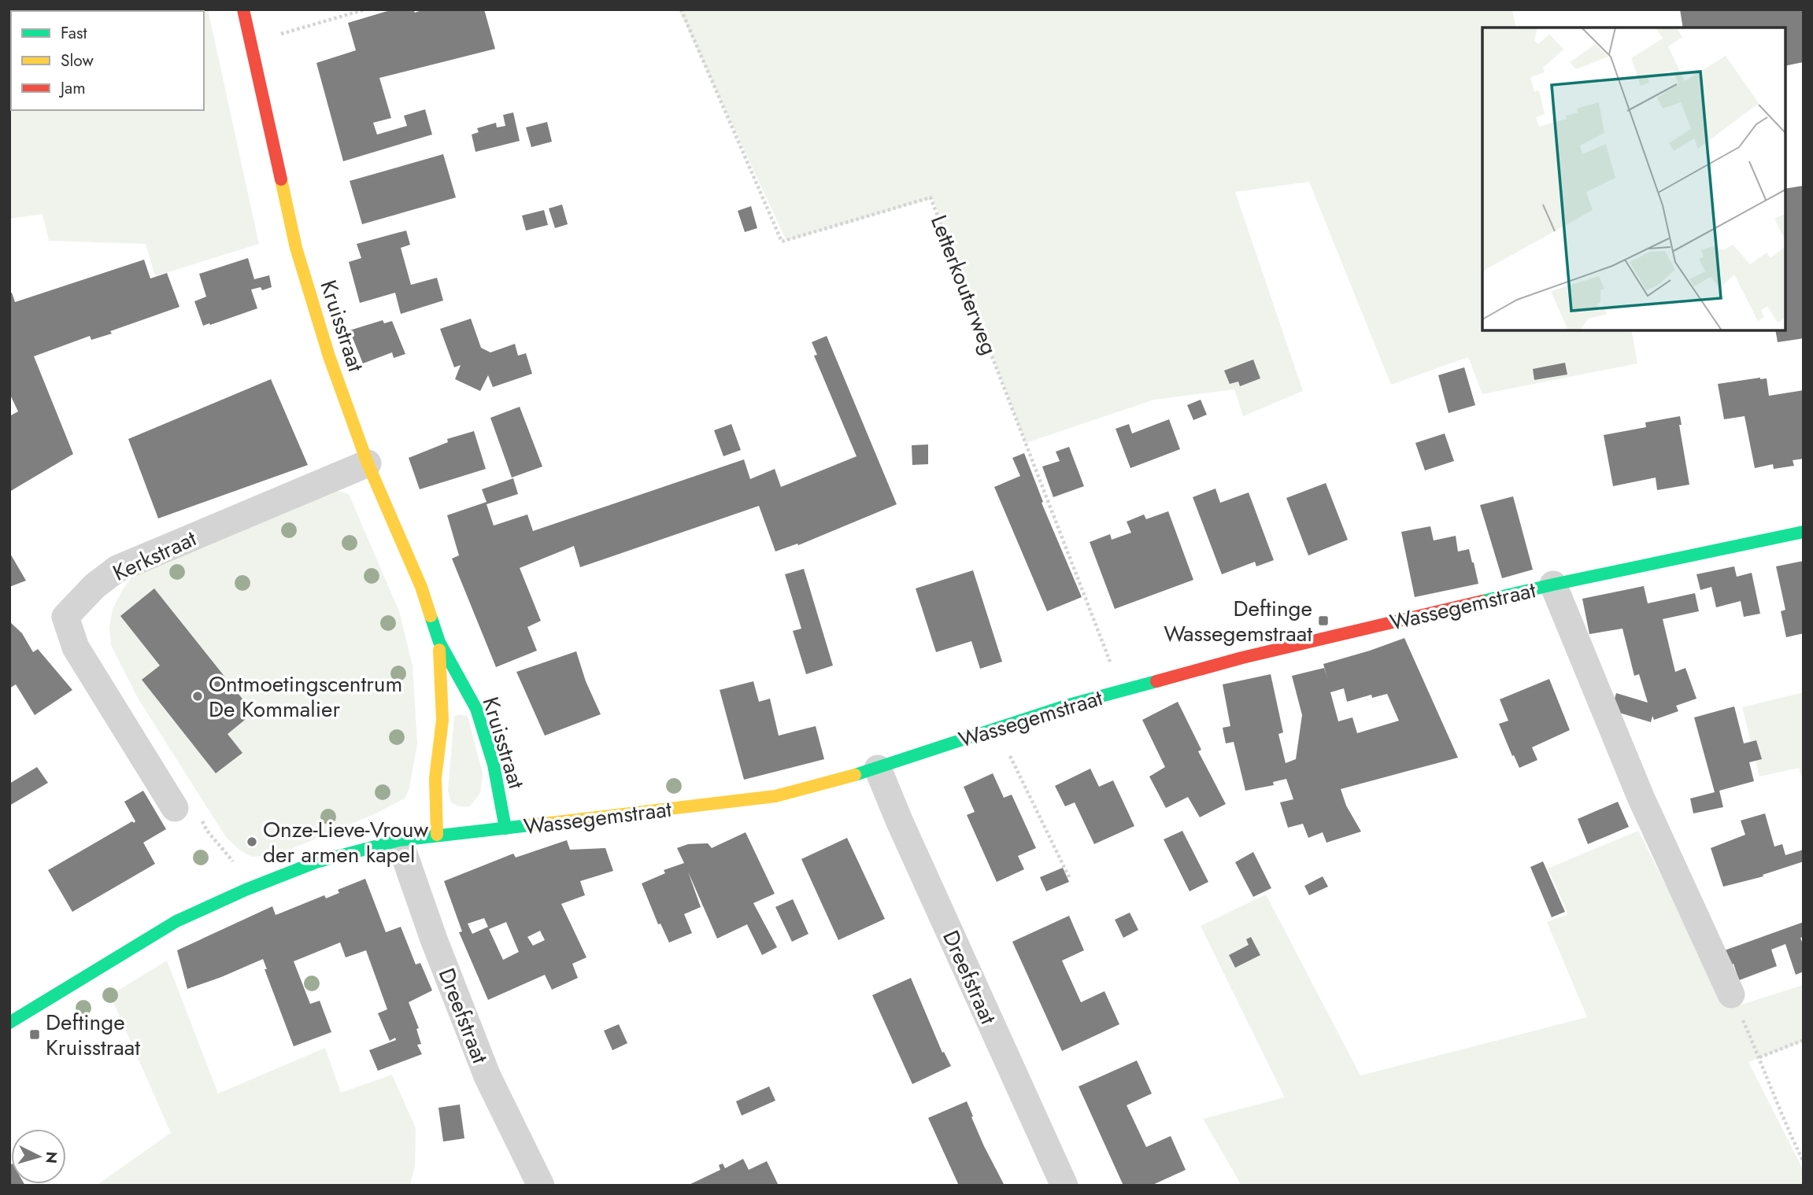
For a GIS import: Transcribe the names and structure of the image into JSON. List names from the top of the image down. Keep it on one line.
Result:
{"streets":{"street":["Kruisstraat","Kerkstraat","Wassegemstraat","Dreefstraat"],"path":["Letterkouterweg"]},"crossings":[["Letterkouterweg","Wassegemstraat"],["Kruisstraat","Kerkstraat"],["Kruisstraat","Wassegemstraat"],["Wassegemstraat","Dreefstraat"]],"places":{"transit":["Deftinge Wassegemstraat","Deftinge Kruisstraat"],"other":["Ontmoetingscentrum De Kommalier","Onze-Lieve-Vrouw der armen kapel"]},"legend":["Fast","Slow","Jam"],"north":"right"}
